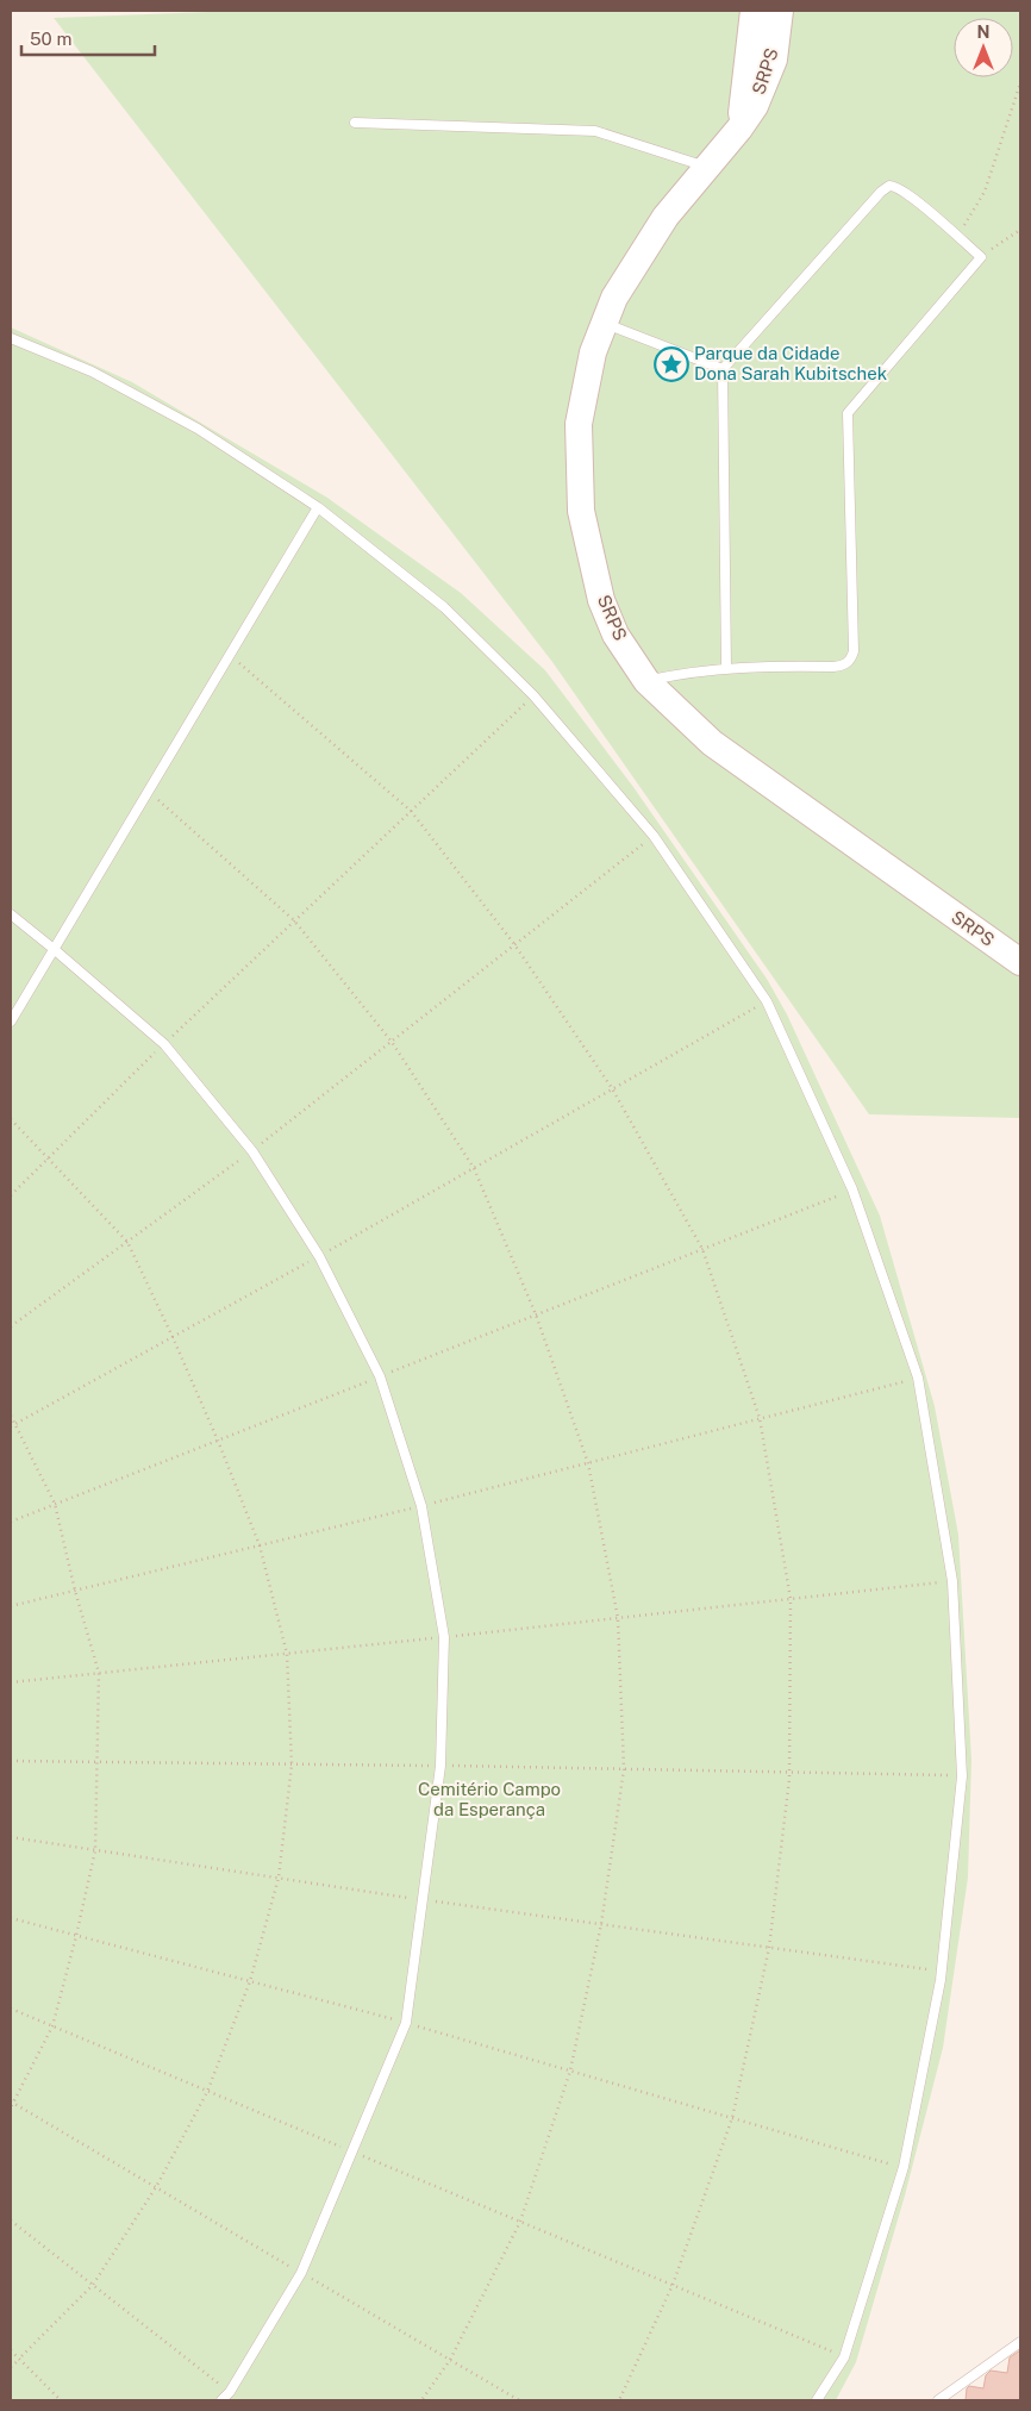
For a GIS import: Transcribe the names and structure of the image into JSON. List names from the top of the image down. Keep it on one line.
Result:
{"streets":{"main road":["SRPS"]},"parks":["Cemitério Campo da Esperança"],"places":{"place":["Parque da Cidade Dona Sarah Kubitschek"]},"scale_bar":"50 m","north":"top"}
